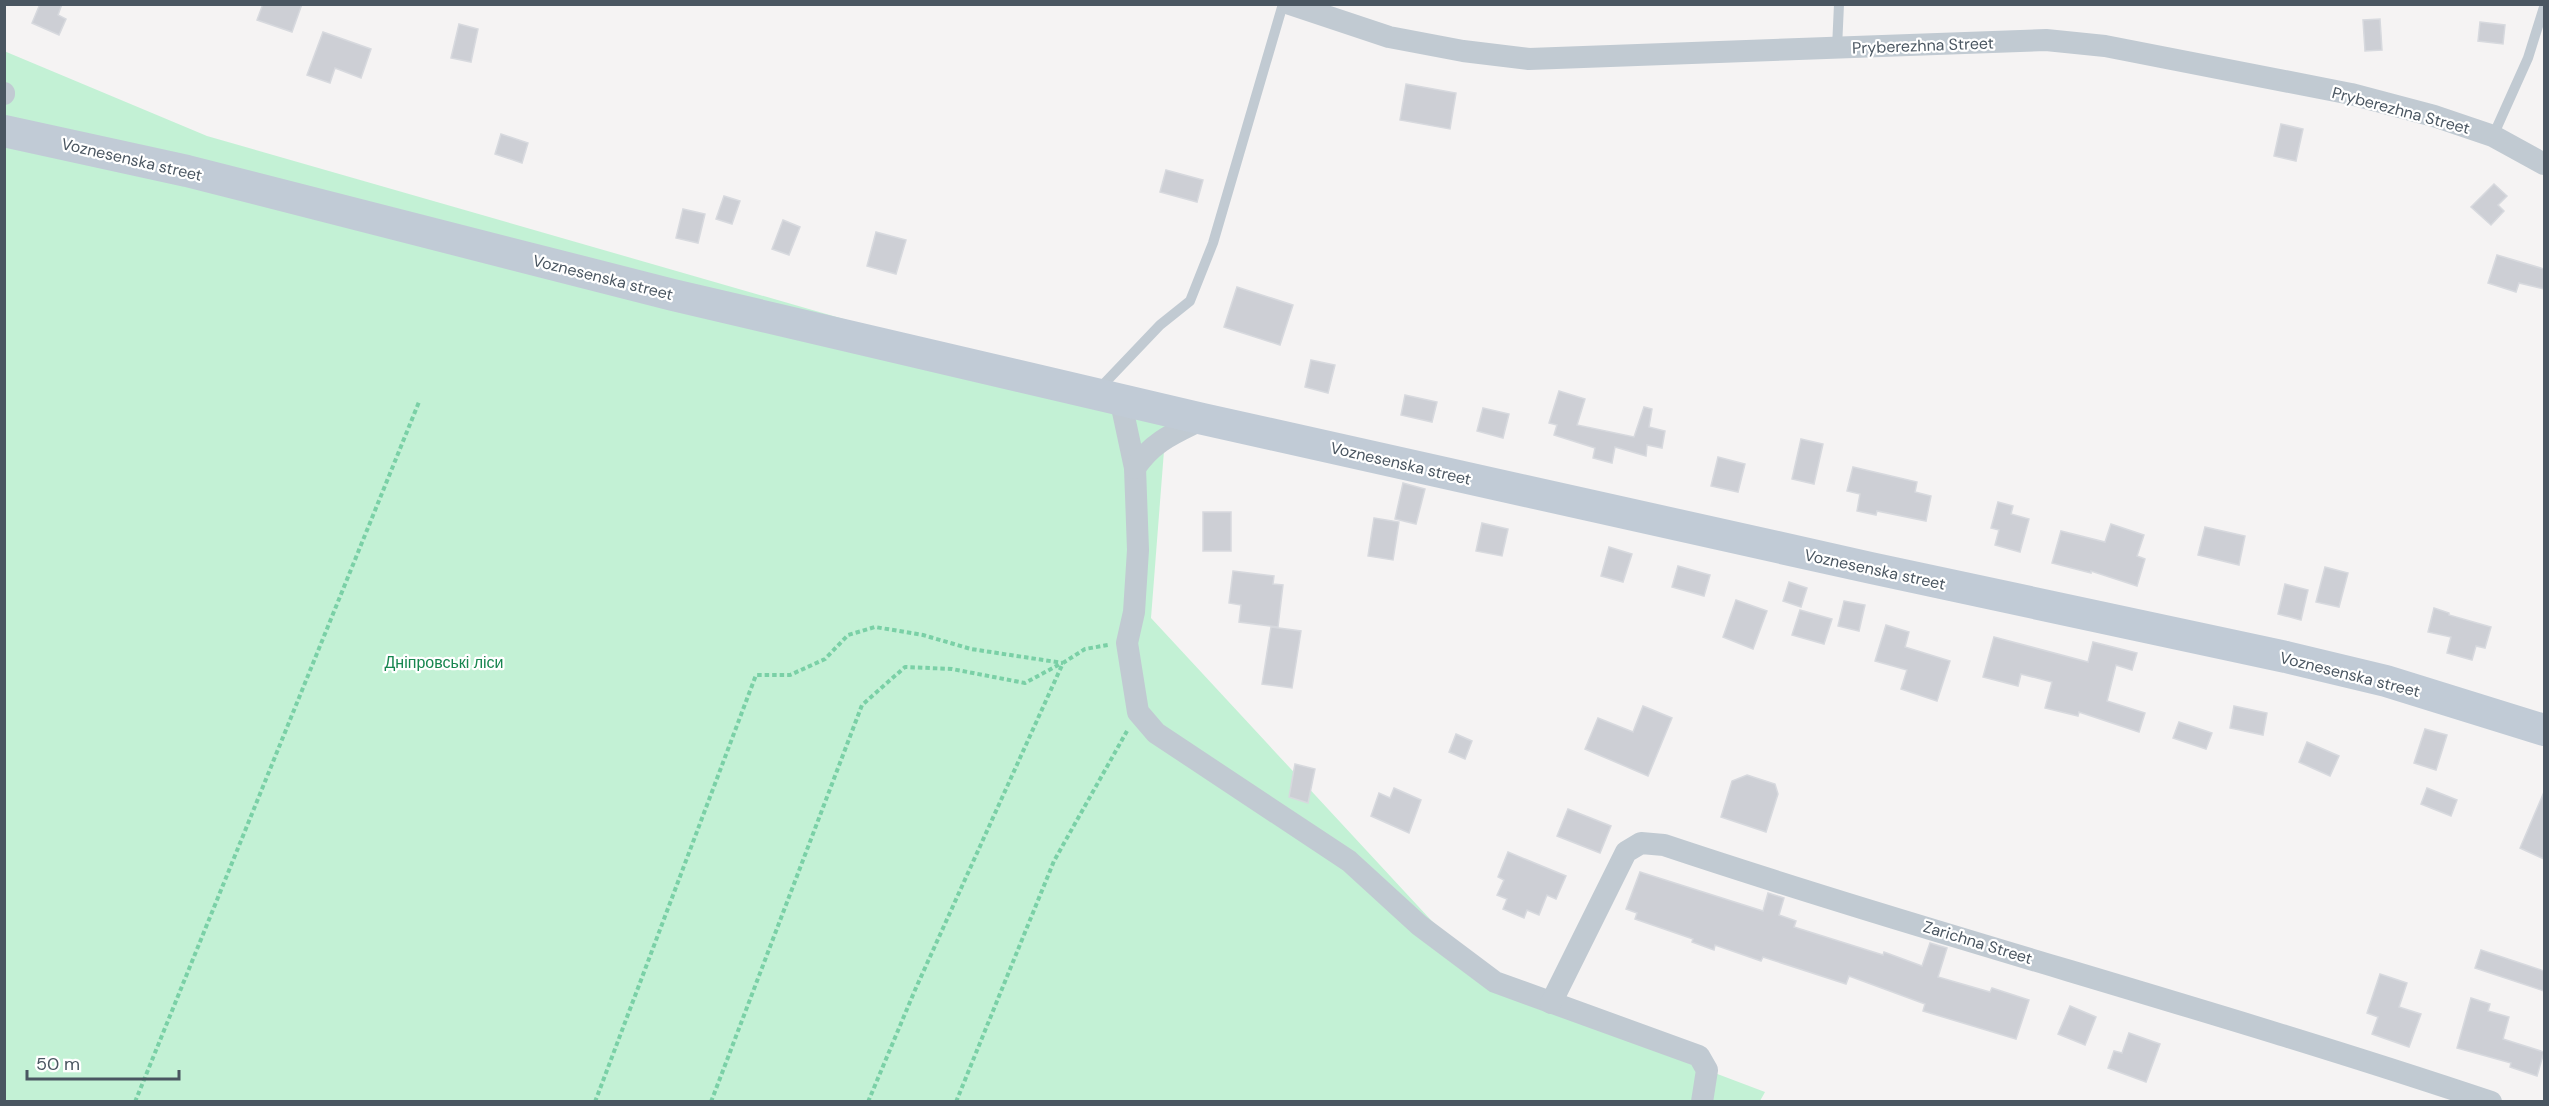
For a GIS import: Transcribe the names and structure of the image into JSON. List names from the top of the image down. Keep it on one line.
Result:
{"streets":{"main road":["Voznesenska street"],"street":["Pryberezhna Street","Zarichna Street"]},"parks":["Дніпровські ліси"],"scale_bar":"50 m"}
